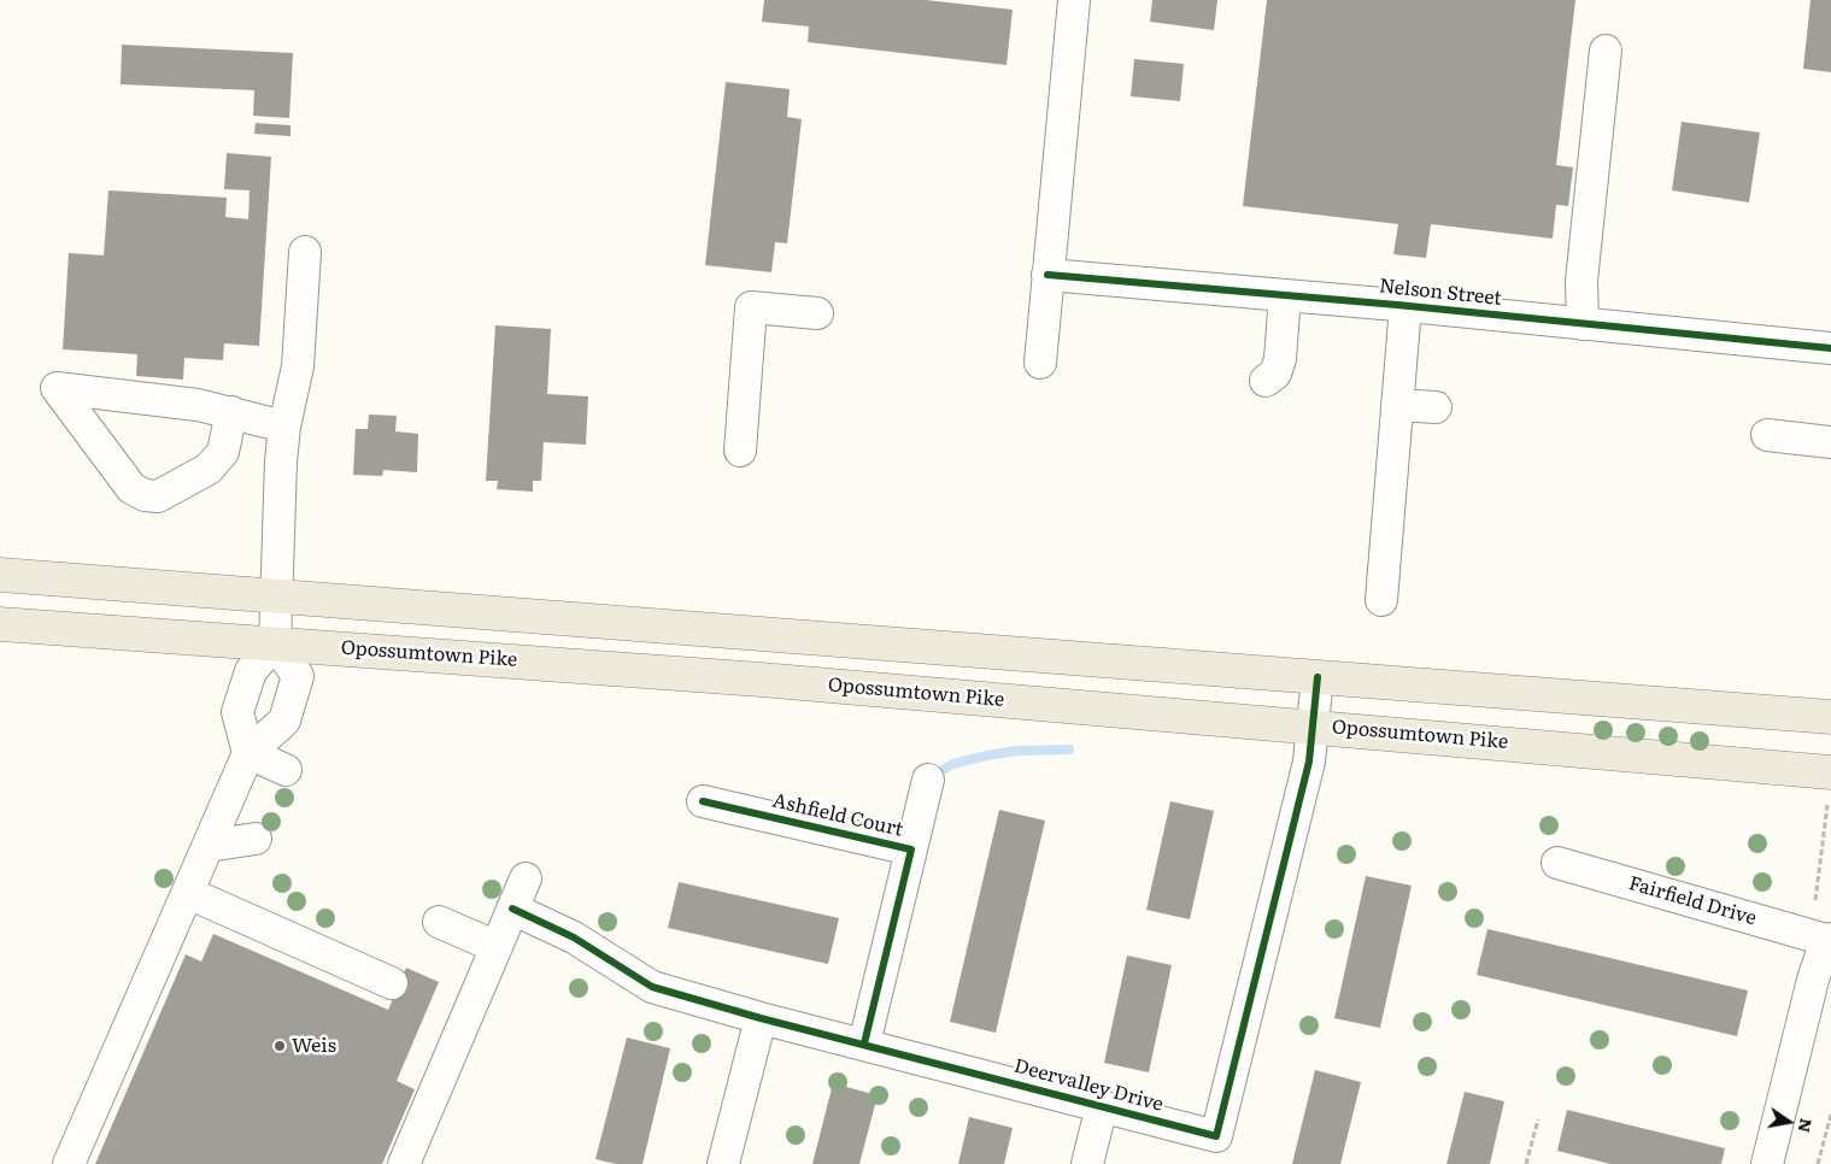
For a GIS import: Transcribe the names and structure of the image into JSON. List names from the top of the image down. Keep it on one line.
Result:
{"streets":{"main road":["Opossumtown Pike"],"street":["Nelson Street","Ashfield Court","Fairfield Drive","Deervalley Drive"]},"crossings":[["Opossumtown Pike","Deervalley Drive"],["Ashfield Court","Deervalley Drive"]],"places":["Weis"],"north":"right"}
